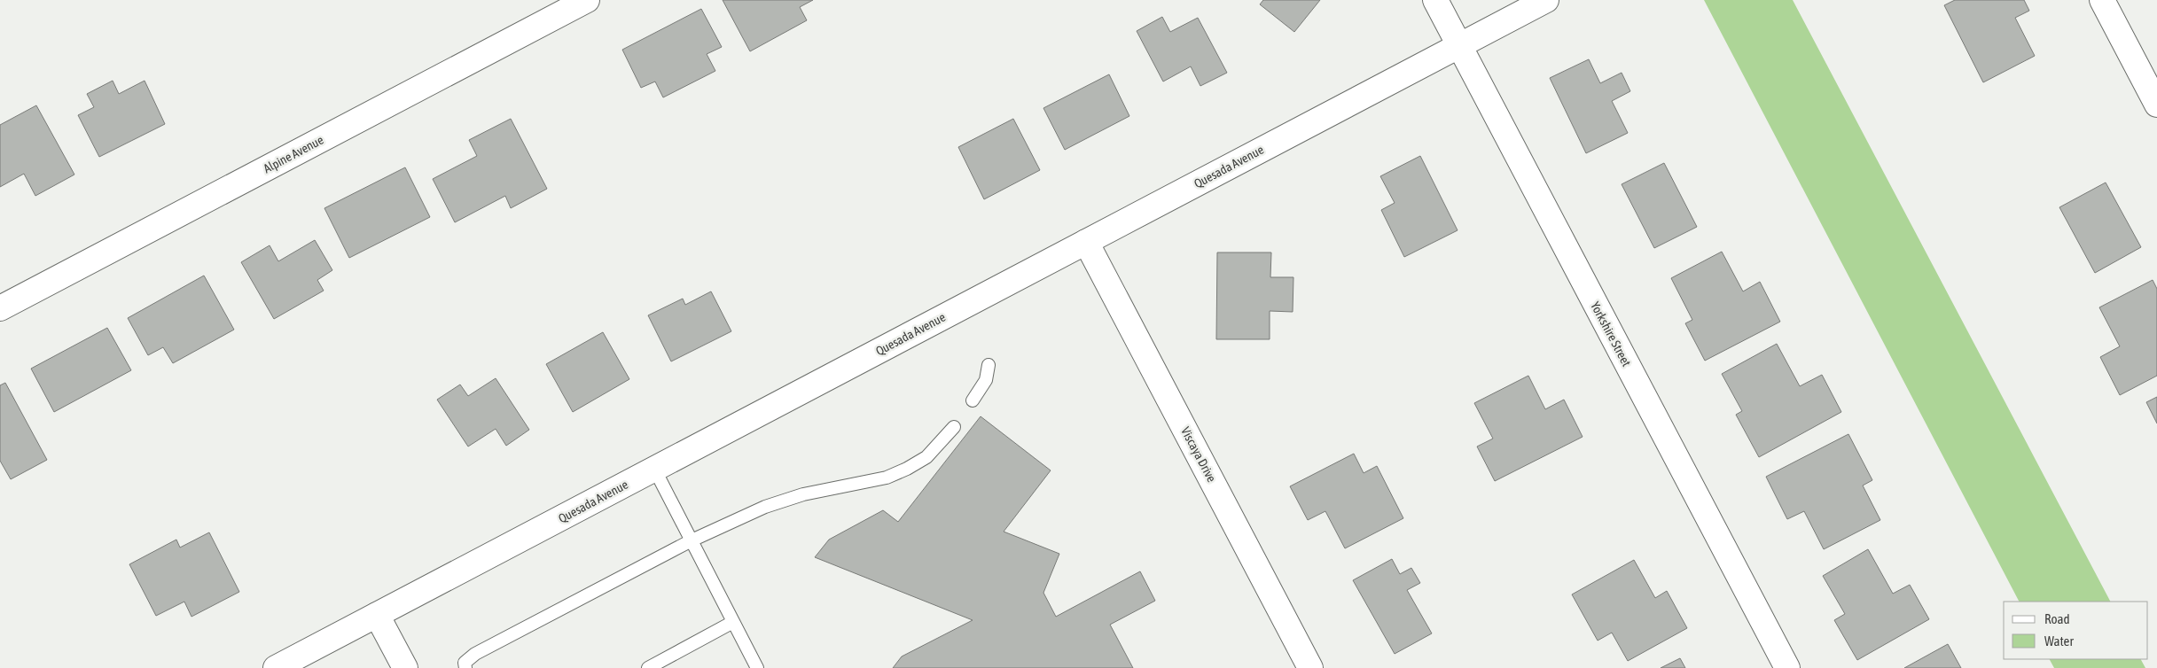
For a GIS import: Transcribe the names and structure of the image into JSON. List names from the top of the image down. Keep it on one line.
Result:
{"streets":{"street":["Alpine Avenue","Quesada Avenue","Yorkshire Street","Viscaya Drive"]},"crossings":[["Quesada Avenue","Yorkshire Street"],["Quesada Avenue","Viscaya Drive"]],"legend":["Road","Water"]}
